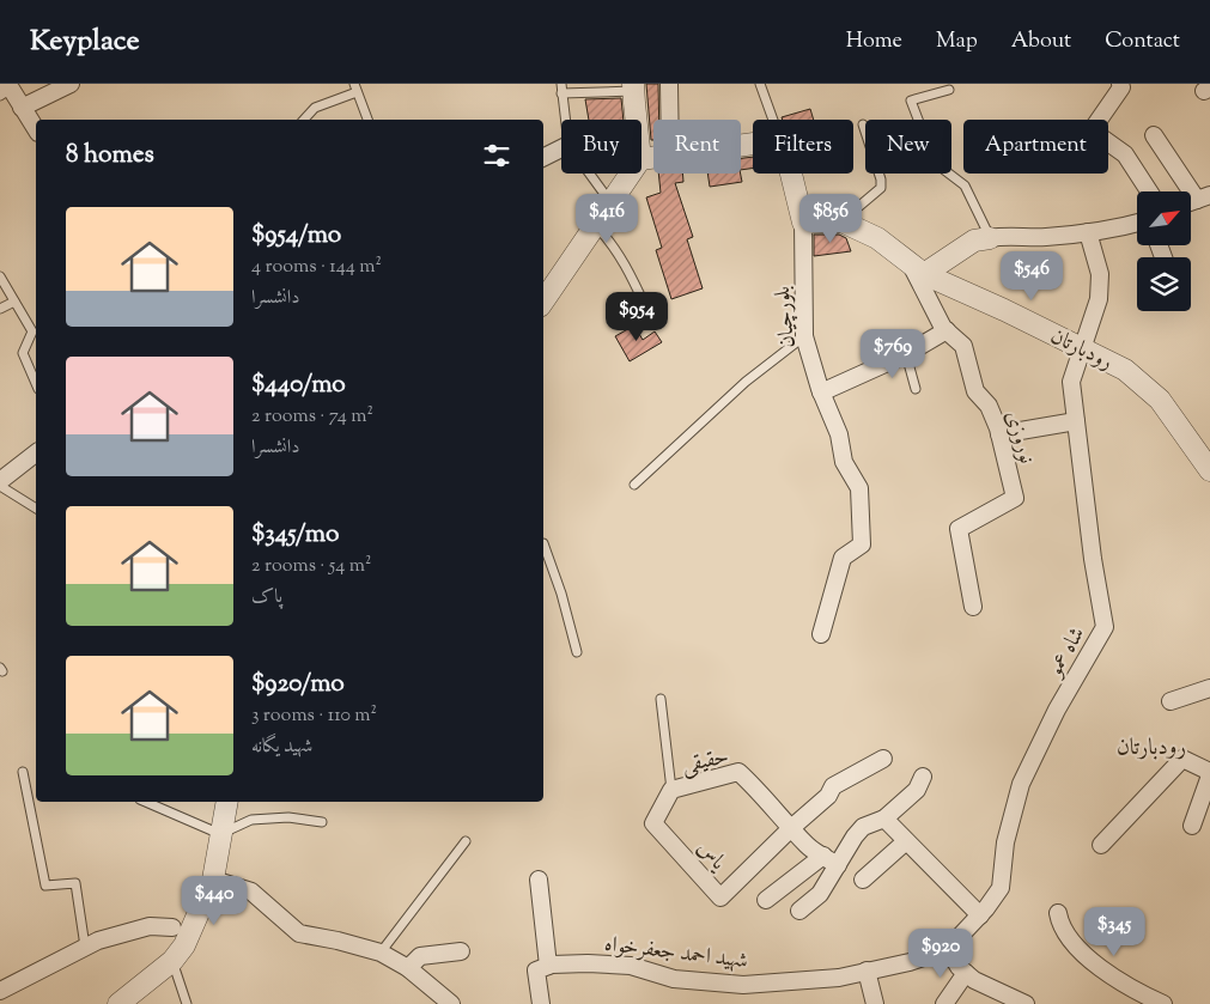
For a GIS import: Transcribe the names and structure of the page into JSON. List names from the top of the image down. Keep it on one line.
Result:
{"streets":{"street":["بلورچیان","رودبارتان","نوروزی","شاه عمو","حقیقی","یاس","شهید احمد جعفرخواه"]},"crossings":[["بلورچیان","رودبارتان"],["رودبارتان","نوروزی"],["رودبارتان","شاه عمو"],["شاه عمو","شهید احمد جعفرخواه"],["حقیقی","یاس"]],"districts":["رودبارتان"],"north":"top right","page":{"header":"Keyplace","nav":["Home","Map","About","Contact"],"chip":["Buy","Rent","Filters","New","Apartment"],"heading":"8 homes","list":[{"name":"$954/mo","note":"4 rooms · 144 m² · دانشسرا"},{"name":"$440/mo","note":"2 rooms · 74 m² · دانشسرا"},{"name":"$345/mo","note":"2 rooms · 54 m² · پاک"},{"name":"$920/mo","note":"3 rooms · 110 m² · شهید یگانه"}],"price":["$416","$856","$546","$954","$769","$440","$345","$920"]}}
